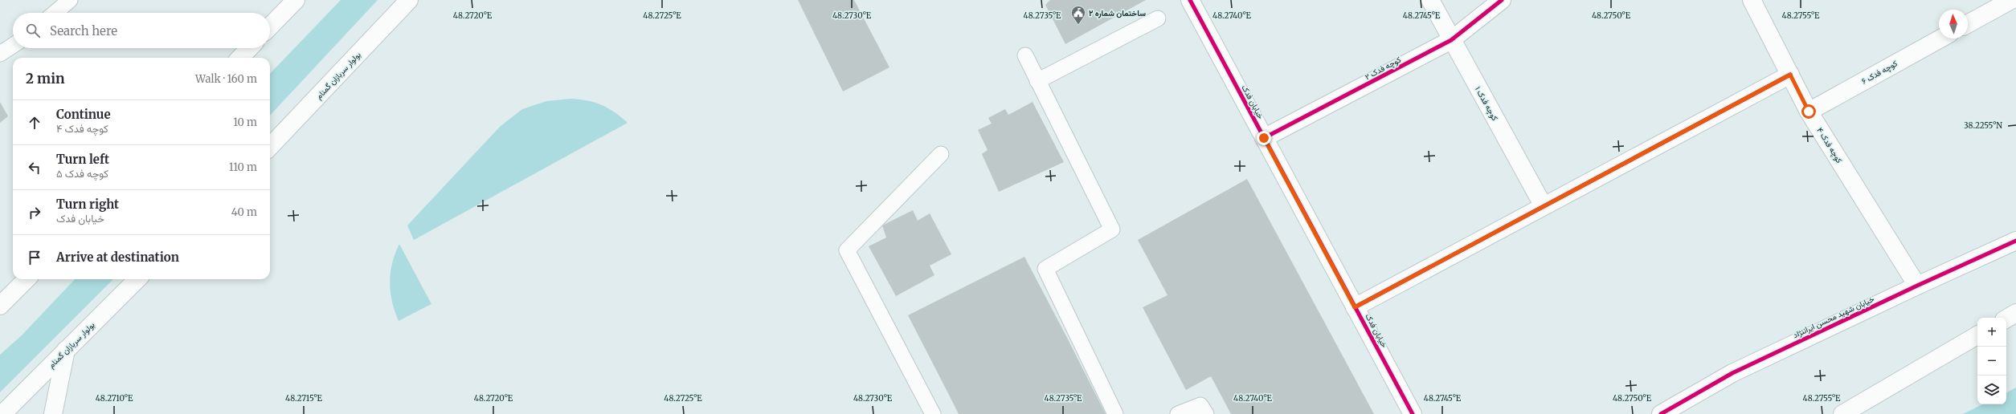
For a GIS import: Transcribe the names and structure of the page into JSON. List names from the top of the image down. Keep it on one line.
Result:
{"streets":{"main road":["کوچه فدک ۲","کوچه فدک ۶","بولوار سربازان گمنام","خیابان فدک","کوچه فدک ۱","کوچه فدک ۴","خیابان شهید محسن ایراننژاد"]},"crossings":[["کوچه فدک ۲","خیابان فدک"],["کوچه فدک ۲","کوچه فدک ۱"],["کوچه فدک ۶","کوچه فدک ۴"],["کوچه فدک ۴","خیابان شهید محسن ایراننژاد"]],"places":{"public building":["ساختمان شماره ۲"]},"north":"top","page":{"search":"Search here","heading":["2 min","Walk · 160 m"],"list":[["Continue","کوچه فدک ۴","10 m"],["Turn left","کوچه فدک ۵","110 m"],["Turn right","خیابان فدک","40 m"],"Arrive at destination"],"map_buttons":["+","−"]},"coordinates":["48.2720°E","48.2725°E","48.2730°E","48.2735°E","48.2740°E","48.2745°E","48.2750°E","48.2755°E","38.2255°N","48.2710°E","48.2715°E"]}
